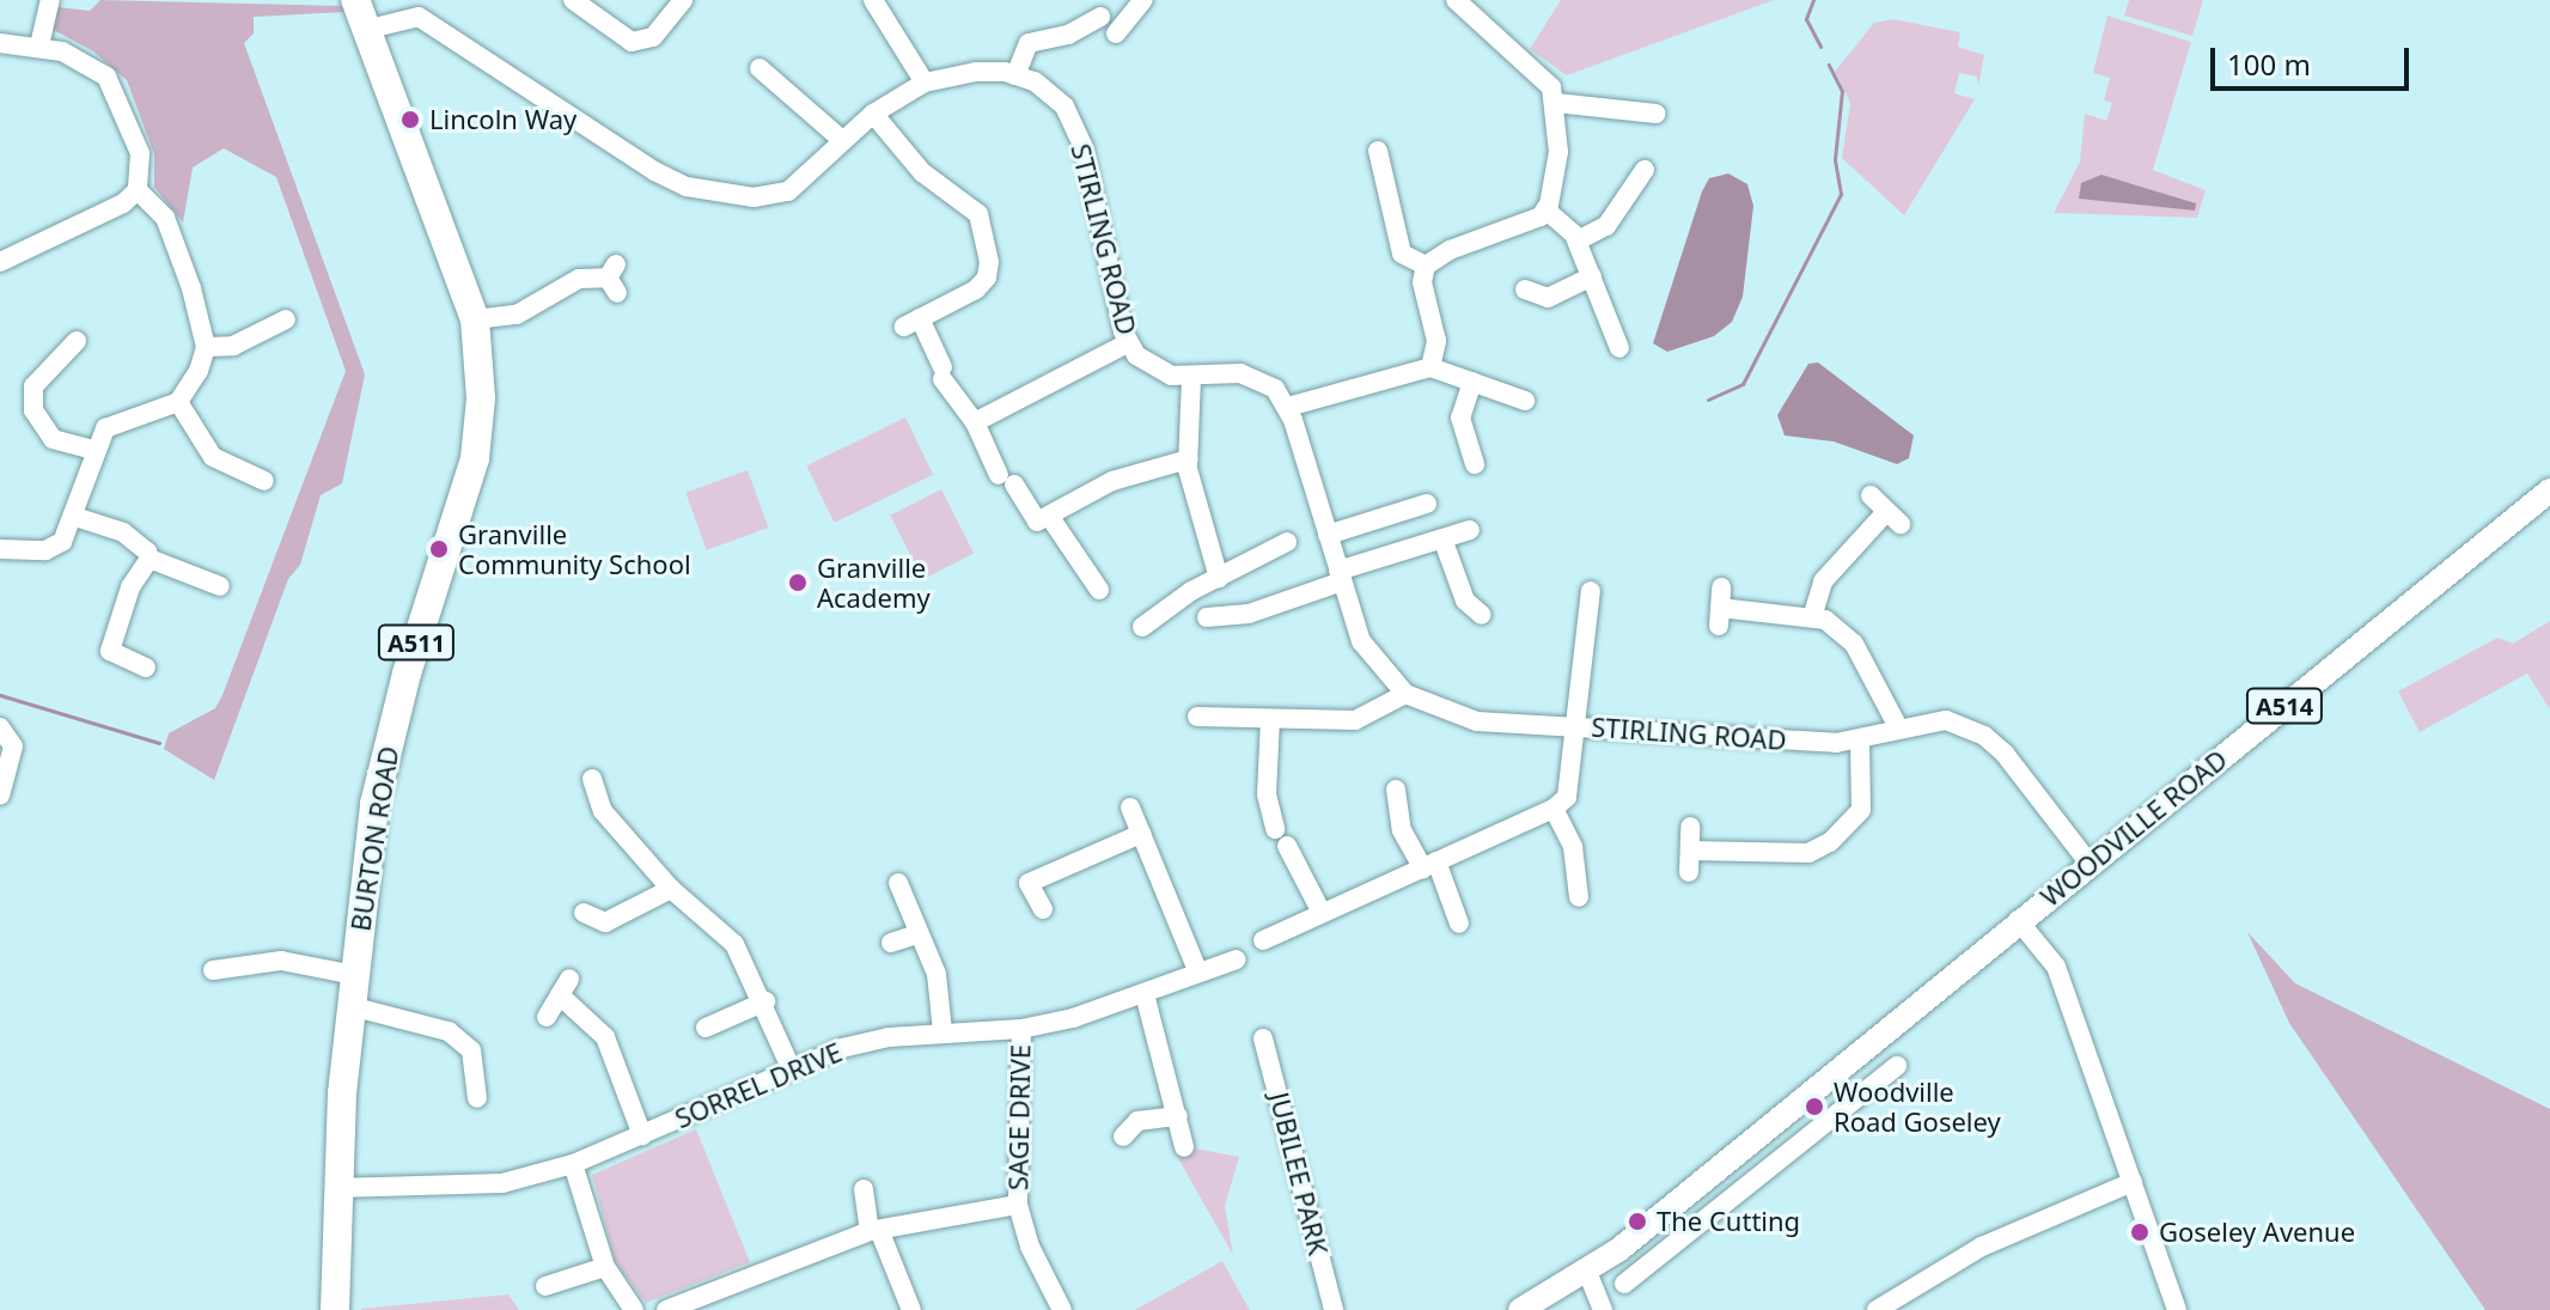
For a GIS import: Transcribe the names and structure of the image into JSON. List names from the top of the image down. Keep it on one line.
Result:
{"streets":{"highway":["A511","BURTON ROAD"],"main road":["A514","WOODVILLE ROAD"],"street":["STIRLING ROAD","SORREL DRIVE","SAGE DRIVE","JUBILEE PARK"]},"crossings":[["STIRLING ROAD","WOODVILLE ROAD"],["STIRLING ROAD","BURTON ROAD"],["A514","WOODVILLE ROAD"],["BURTON ROAD","SORREL DRIVE"],["SORREL DRIVE","SAGE DRIVE"]],"places":["Lincoln Way","Granville Community School","Granville Academy","Woodville Road Goseley","The Cutting","Goseley Avenue"],"scale_bar":"100 m"}
